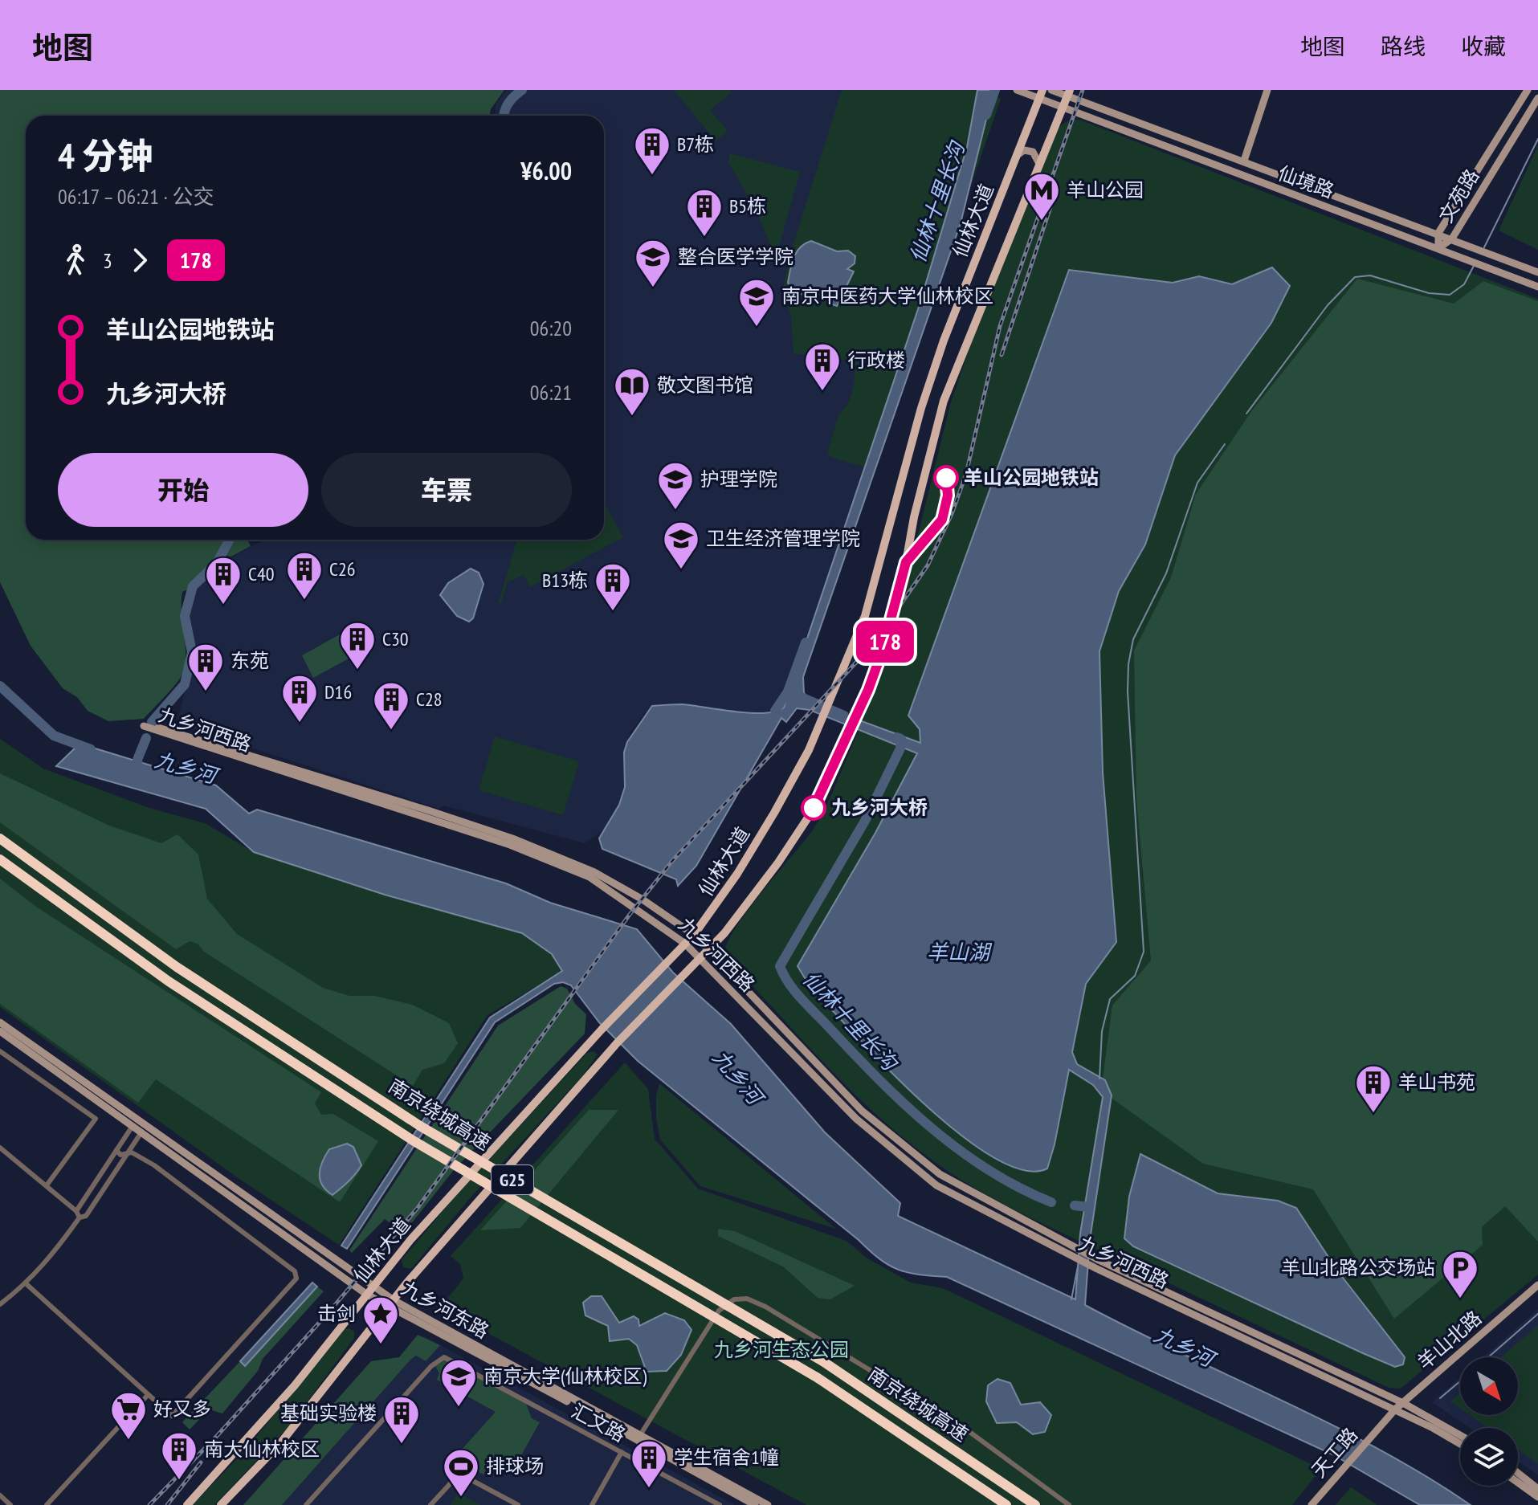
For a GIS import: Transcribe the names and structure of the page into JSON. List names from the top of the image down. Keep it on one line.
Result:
{"streets":{"highway":["南京绕城高速","G25"],"main road":["仙境路","文苑路","仙林大道","九乡河西路","九乡河东路","羊山北路","天工路"],"street":["汇文路"]},"crossings":[["仙境路","文苑路"],["仙境路","仙林大道"],["仙林大道","九乡河西路"],["仙林大道","九乡河东路"],["九乡河西路","羊山北路"],["羊山北路","天工路"]],"water":["仙林十里长沟","九乡河","羊山湖"],"parks":["九乡河生态公园"],"places":{"building":["B7栋","B5栋","行政楼","C26","C40","B13栋","C30","东苑","D16","C28","羊山书苑","基础实验楼","南大仙林校区","学生宿舍1幢"],"metro station":["羊山公园"],"school or university":["整合医学学院","南京中医药大学仙林校区","护理学院","卫生经济管理学院","南京大学(仙林校区)"],"library":["敬文图书馆"],"other":["羊山公园地铁站","九乡河大桥"],"parking":["羊山北路公交场站"],"place":["击剑"],"supermarket":["好又多"],"sports":["排球场"]},"lines":["bus line 178"],"north":"bottom right","page":{"header":"地图","nav":["地图","路线","收藏"],"on_map":"178","heading":["4 分钟","06:17 – 06:21 · 公交","¥6.00"],"legs":["3","178"],"list":[{"name":"羊山公园地铁站","value":"06:20"},{"name":"九乡河大桥","value":"06:21"}],"buttons":["开始","车票"]}}
